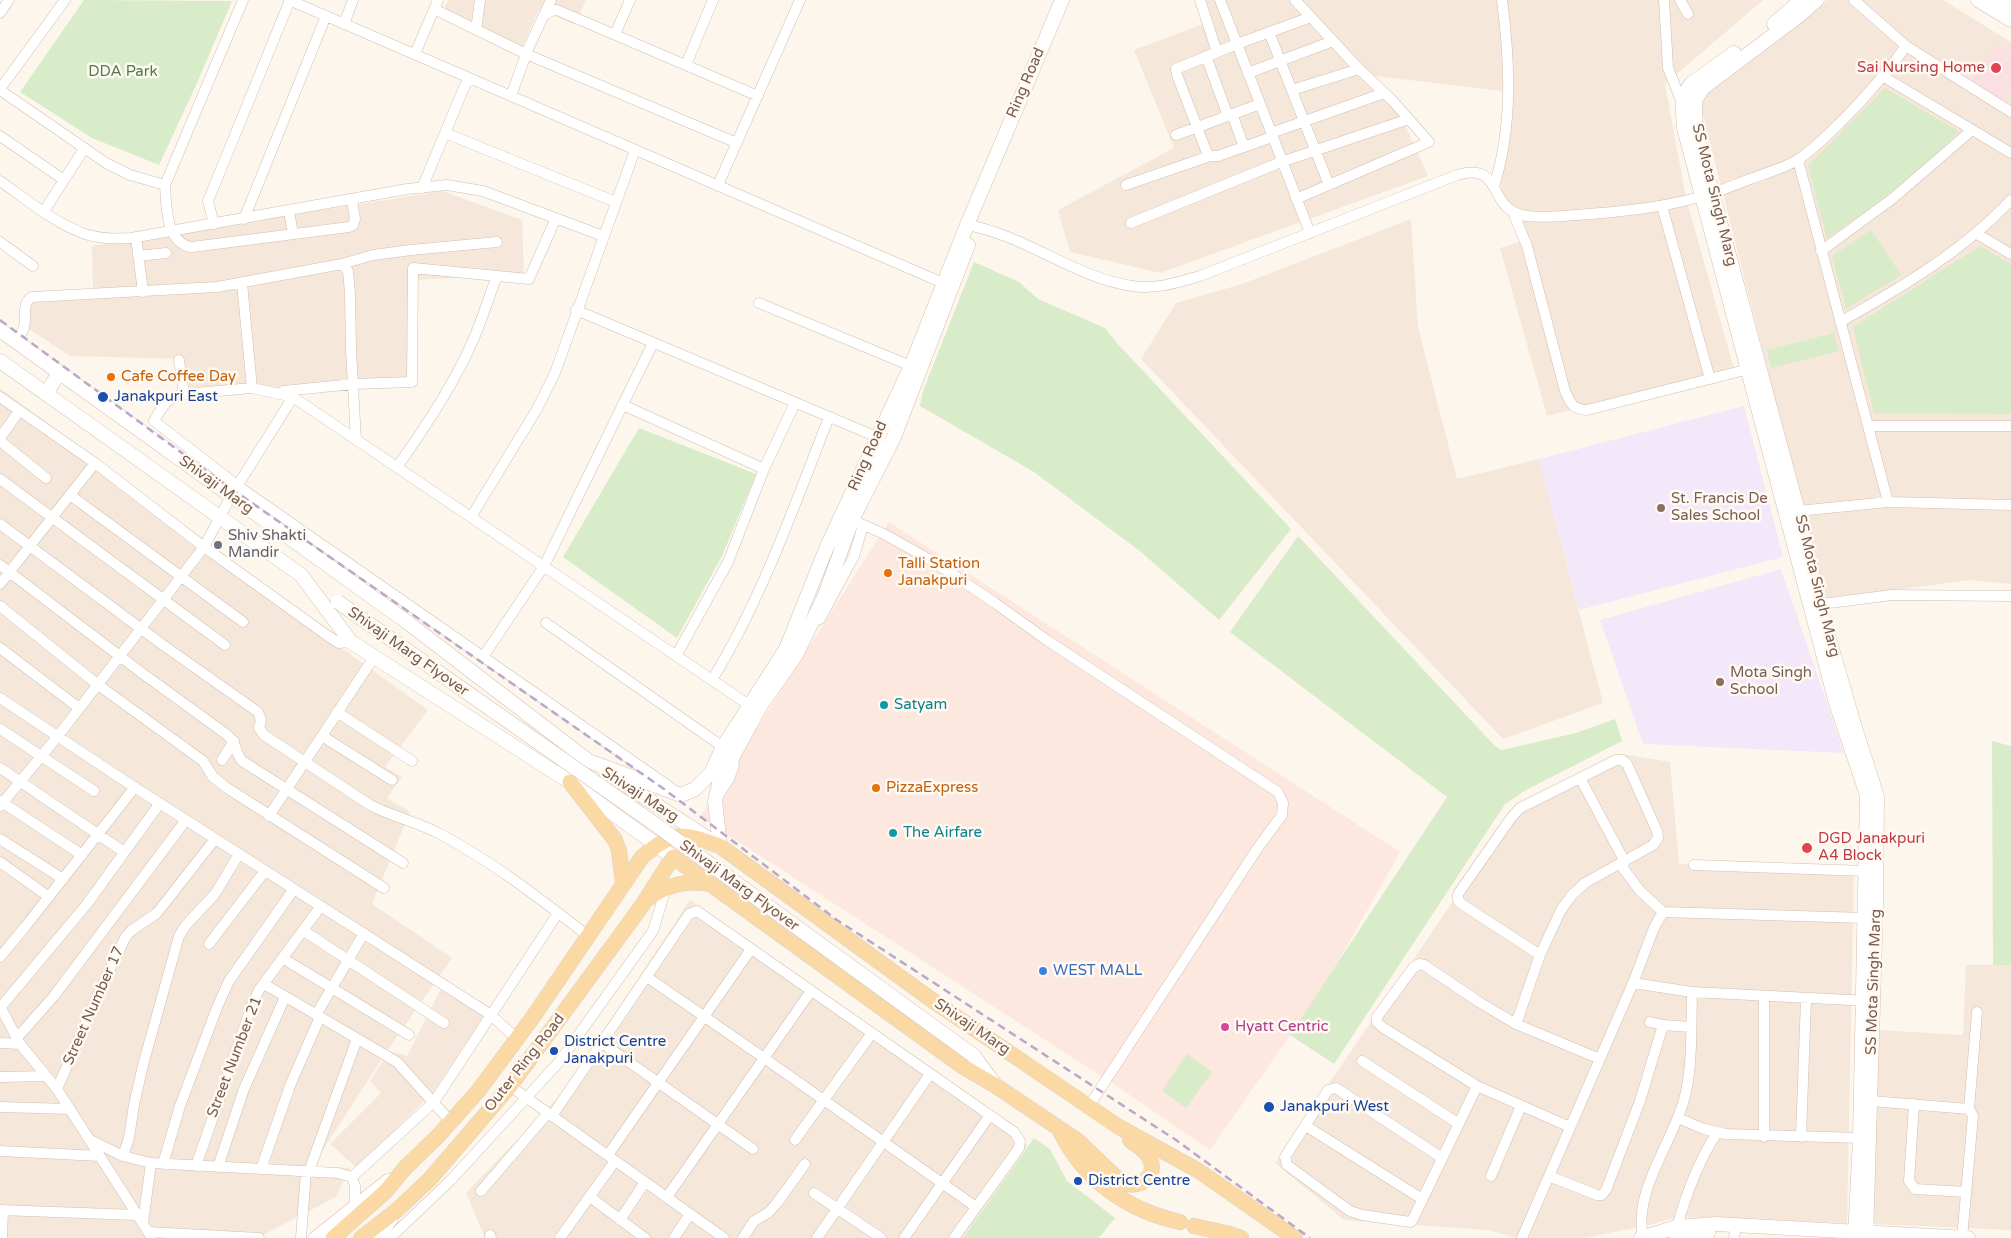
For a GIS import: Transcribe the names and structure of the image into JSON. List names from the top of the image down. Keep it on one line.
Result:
{"streets":{"main road":["Shivaji Marg","Outer Ring Road"],"street":["Ring Road","SS Mota Singh Marg","Shivaji Marg Flyover","Street Number 17","Street Number 21"]},"crossings":[["Ring Road","Shivaji Marg"],["Shivaji Marg","Shivaji Marg Flyover"],["Shivaji Marg","Outer Ring Road"]],"parks":["DDA Park"],"places":["Sai Nursing Home","Cafe Coffee Day","Janakpuri East","St. Francis De Sales School","Shiv Shakti Mandir","Talli Station Janakpuri","Mota Singh School","Satyam","PizzaExpress","The Airfare","DGD Janakpuri A4 Block","WEST MALL","Hyatt Centric","District Centre Janakpuri","Janakpuri West","District Centre"]}
